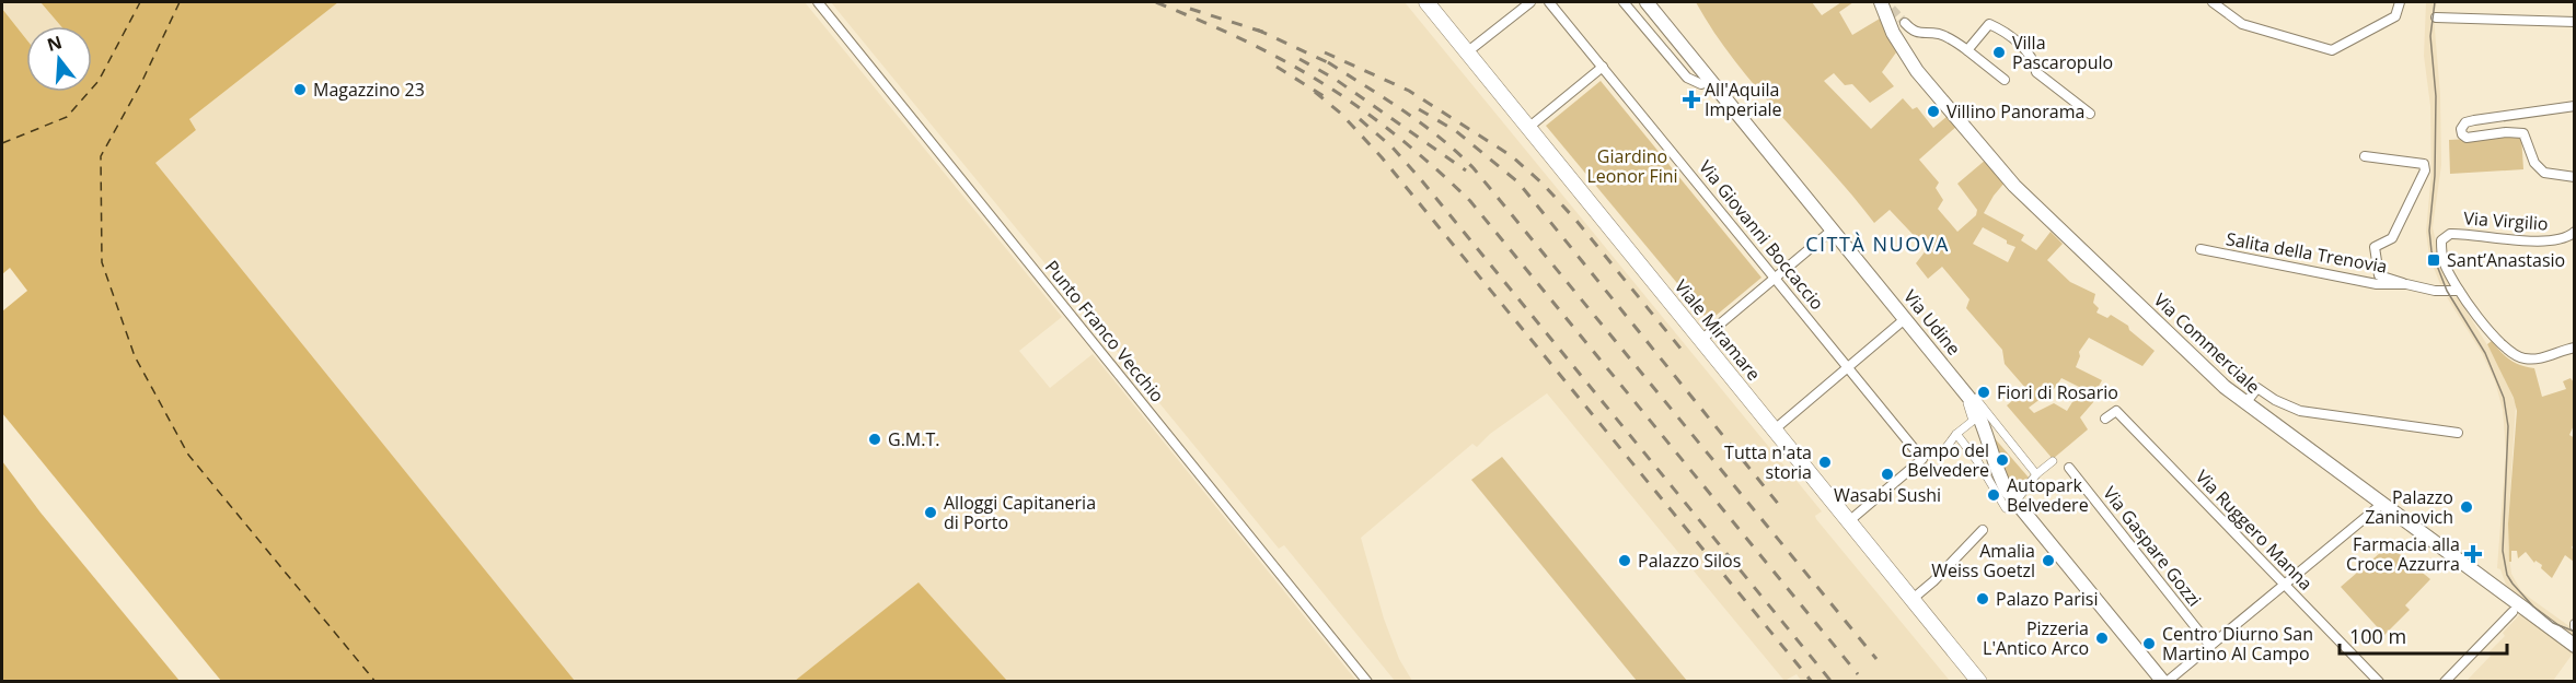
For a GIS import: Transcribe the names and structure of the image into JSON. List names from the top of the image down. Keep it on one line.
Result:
{"streets":{"main road":["Via Udine","Viale Miramare","Via Commerciale"],"street":["Via Virgilio","Via Giovanni Boccaccio","Salita della Trenovia","Punto Franco Vecchio","Via Ruggero Manna","Via Gaspare Gozzi"]},"crossings":[["Via Virgilio","Salita della Trenovia"],["Via Giovanni Boccaccio","Viale Miramare"]],"districts":["CITTÀ NUOVA"],"parks":["Giardino Leonor Fini"],"places":{"other":["Villa Pascaropulo","Magazzino 23","Villino Panorama","Fiori di Rosario","G.M.T.","Campo del Belvedere","Tutta n'ata storia","Wasabi Sushi","Autopark Belvedere","Palazzo Zaninovich","Alloggi Capitaneria di Porto","Palazzo Silos","Amalia Weiss Goetzl","Palazo Parisi","Pizzeria L'Antico Arco","Centro Diurno San Martino Al Campo"],"health":["All'Aquila Imperiale","Farmacia alla Croce Azzurra"],"transit":["Sant’Anastasio"]},"scale_bar":"100 m","north":"top"}
